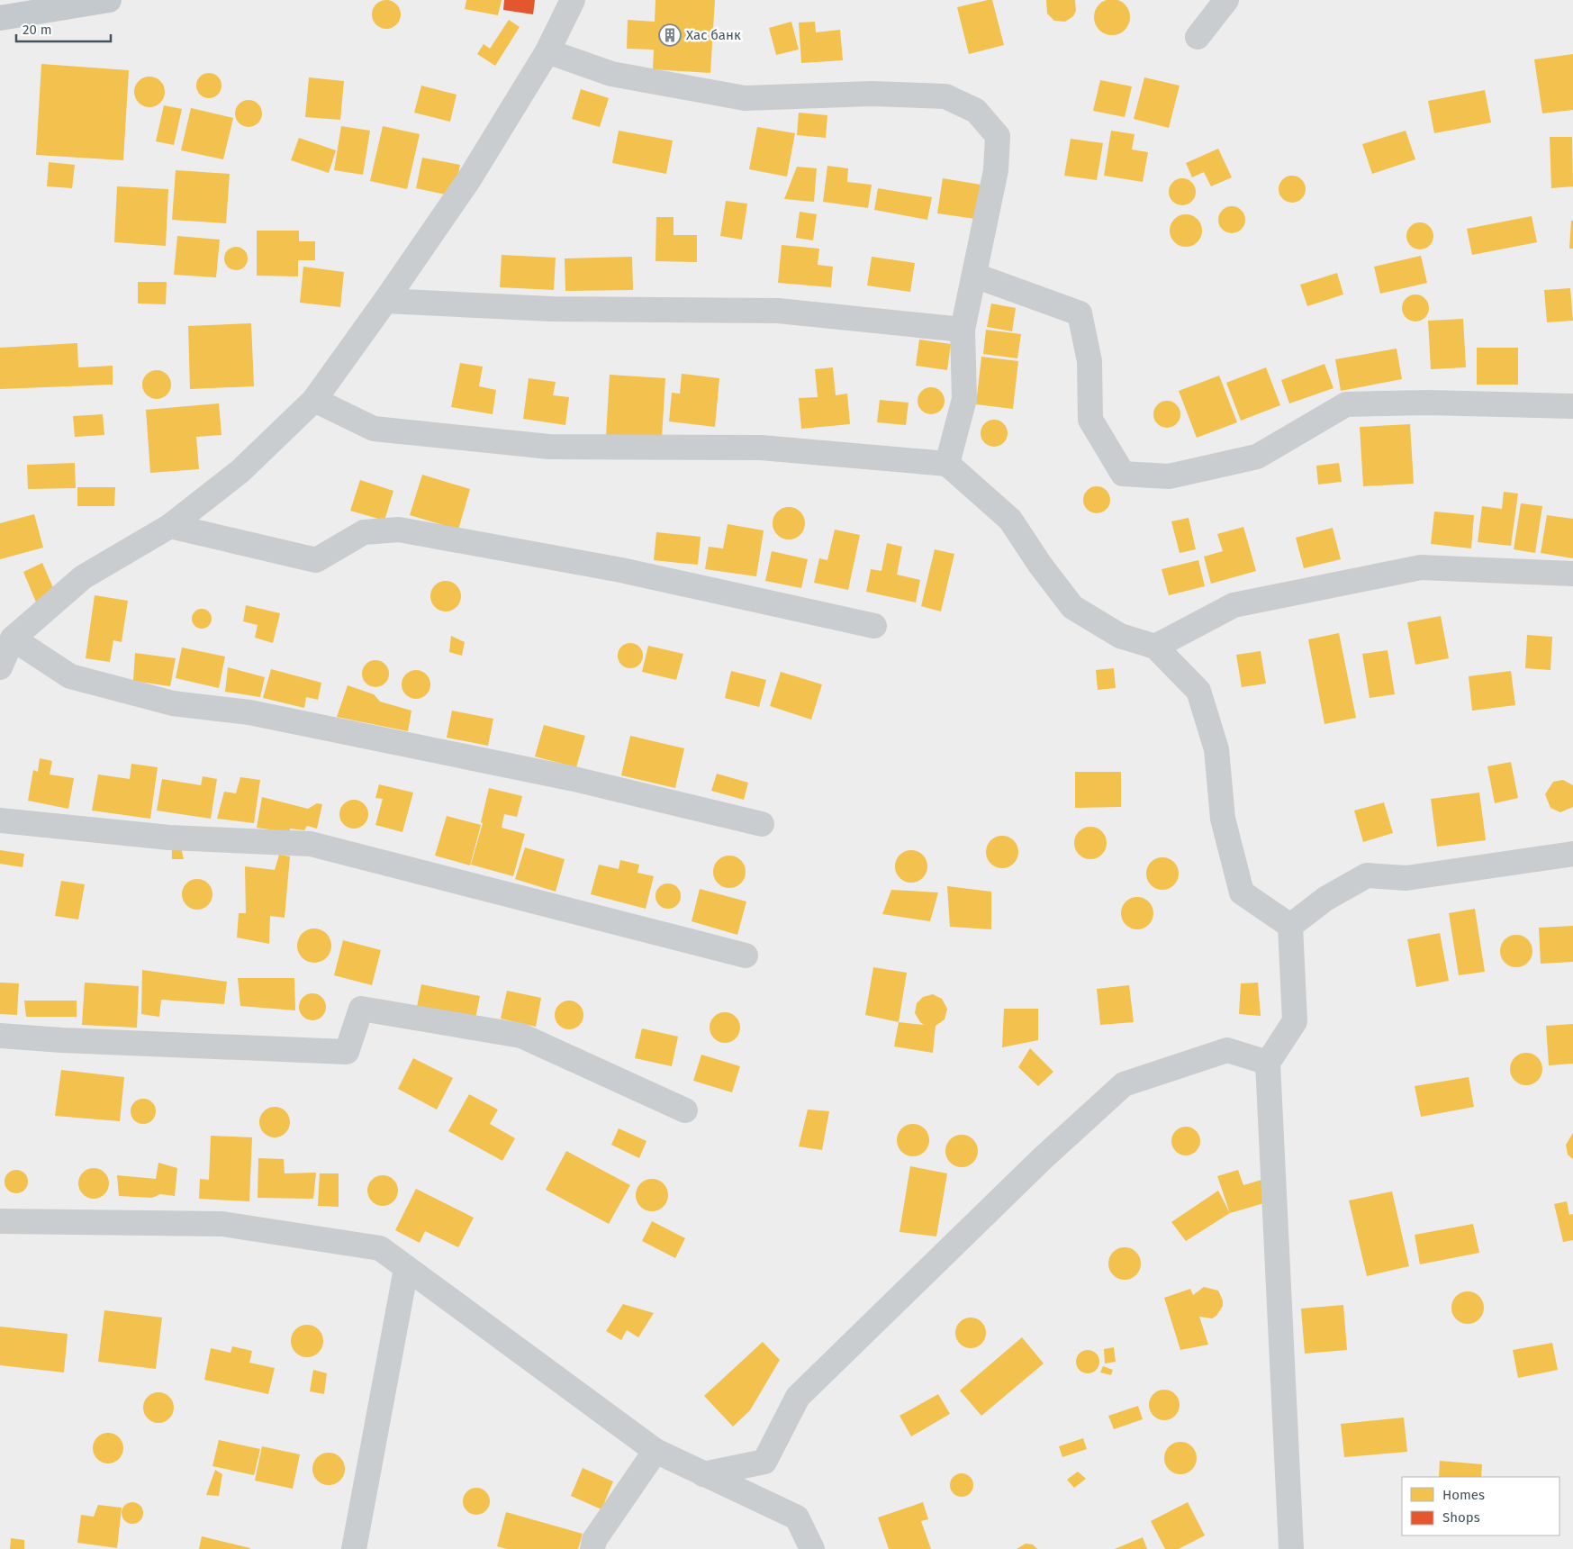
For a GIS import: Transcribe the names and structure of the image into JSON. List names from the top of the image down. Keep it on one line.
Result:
{"places":{"building":["Хас банк"]},"legend":["Homes","Shops"],"scale_bar":"20 m"}
